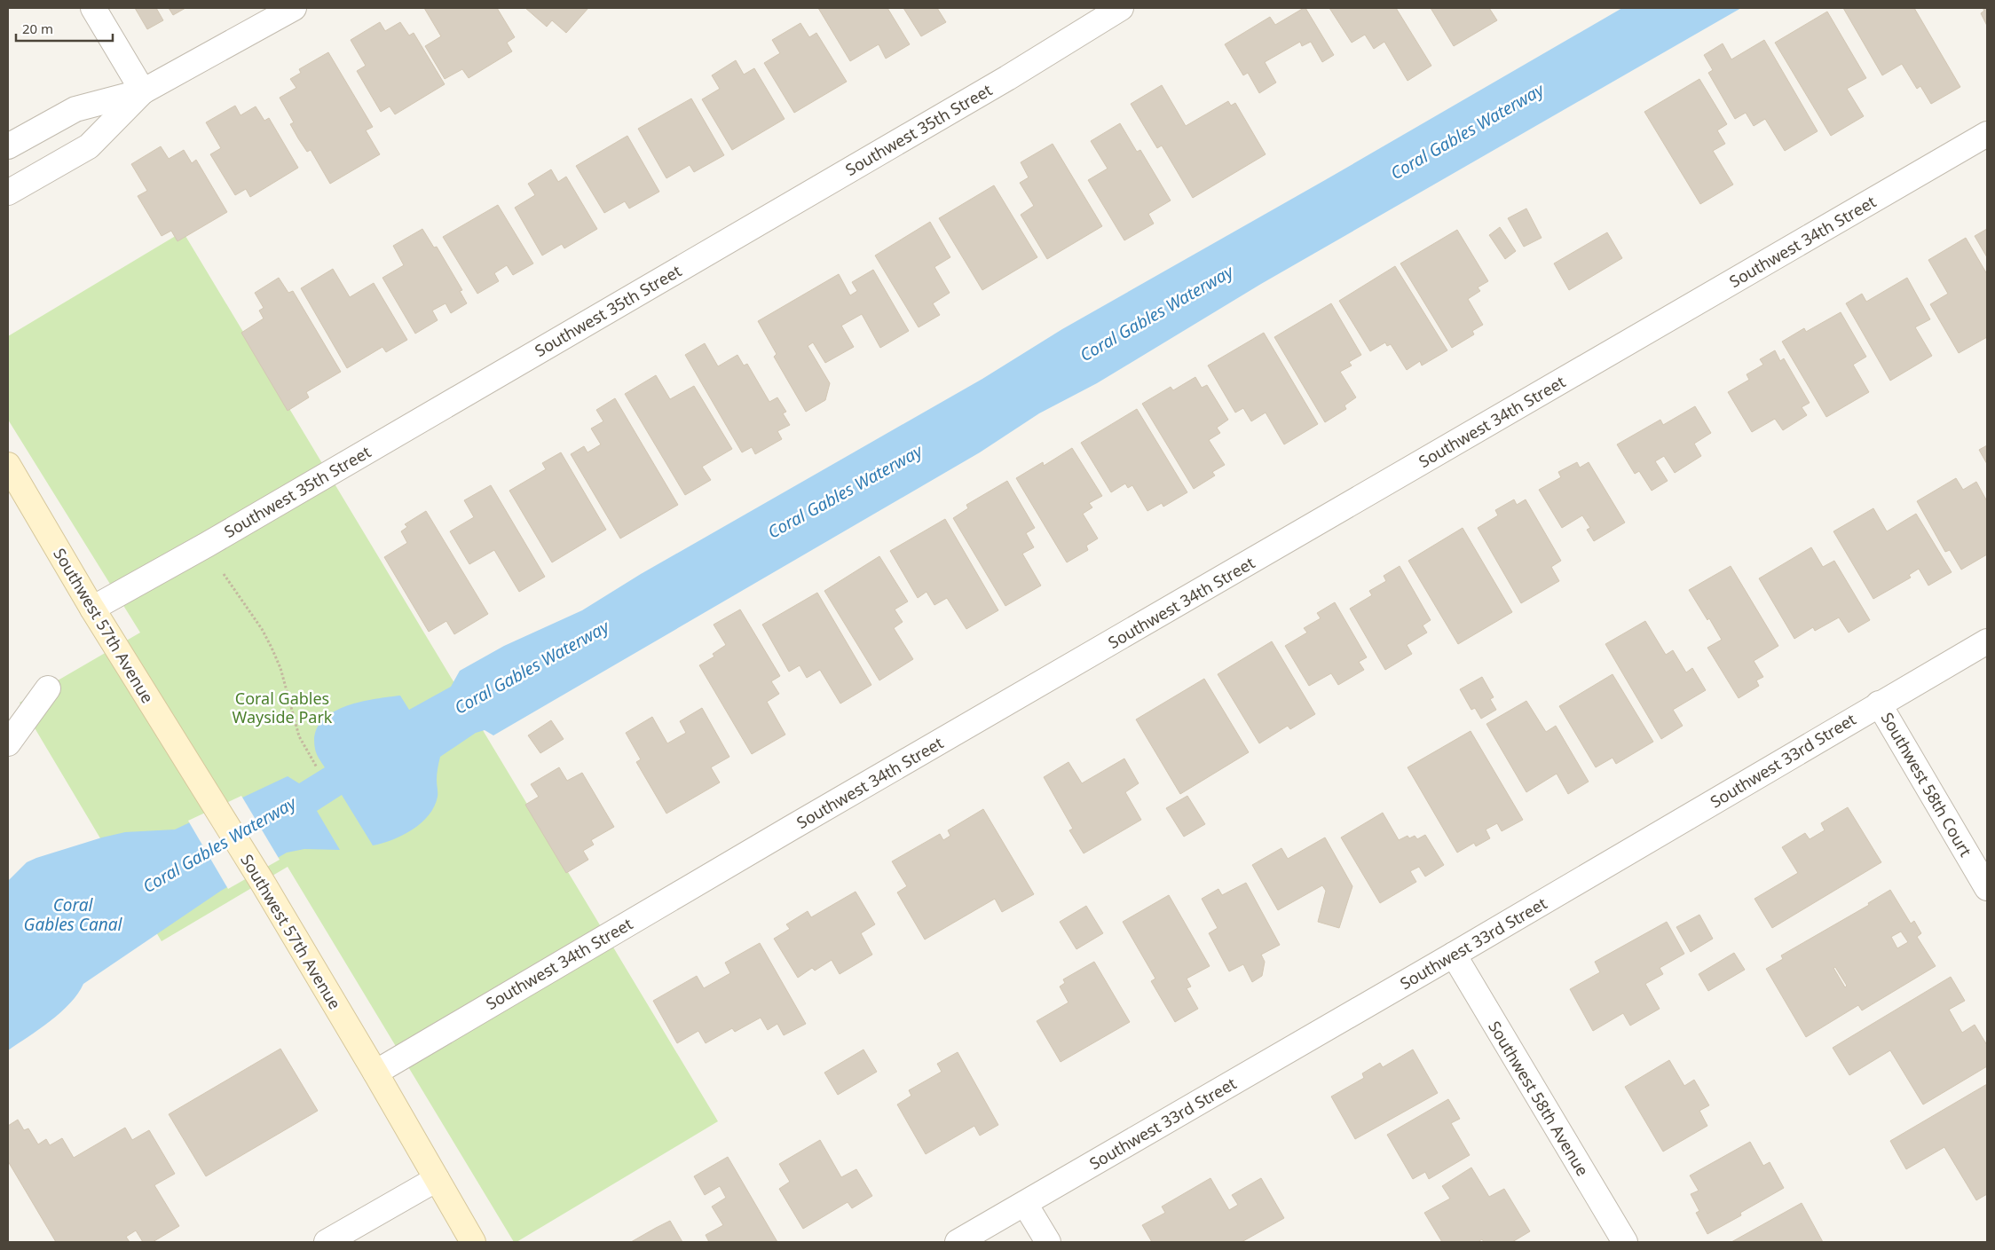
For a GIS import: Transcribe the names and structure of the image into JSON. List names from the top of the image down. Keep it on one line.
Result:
{"streets":{"main road":["Southwest 57th Avenue"],"street":["Southwest 35th Street","Southwest 34th Street","Southwest 33rd Street","Southwest 58th Court","Southwest 58th Avenue"]},"crossings":[["Southwest 35th Street","Southwest 57th Avenue"],["Southwest 34th Street","Southwest 57th Avenue"],["Southwest 33rd Street","Southwest 58th Court"],["Southwest 33rd Street","Southwest 58th Avenue"]],"water":["Coral Gables Waterway","Coral Gables Canal"],"parks":["Coral Gables Wayside Park"],"scale_bar":"20 m"}
